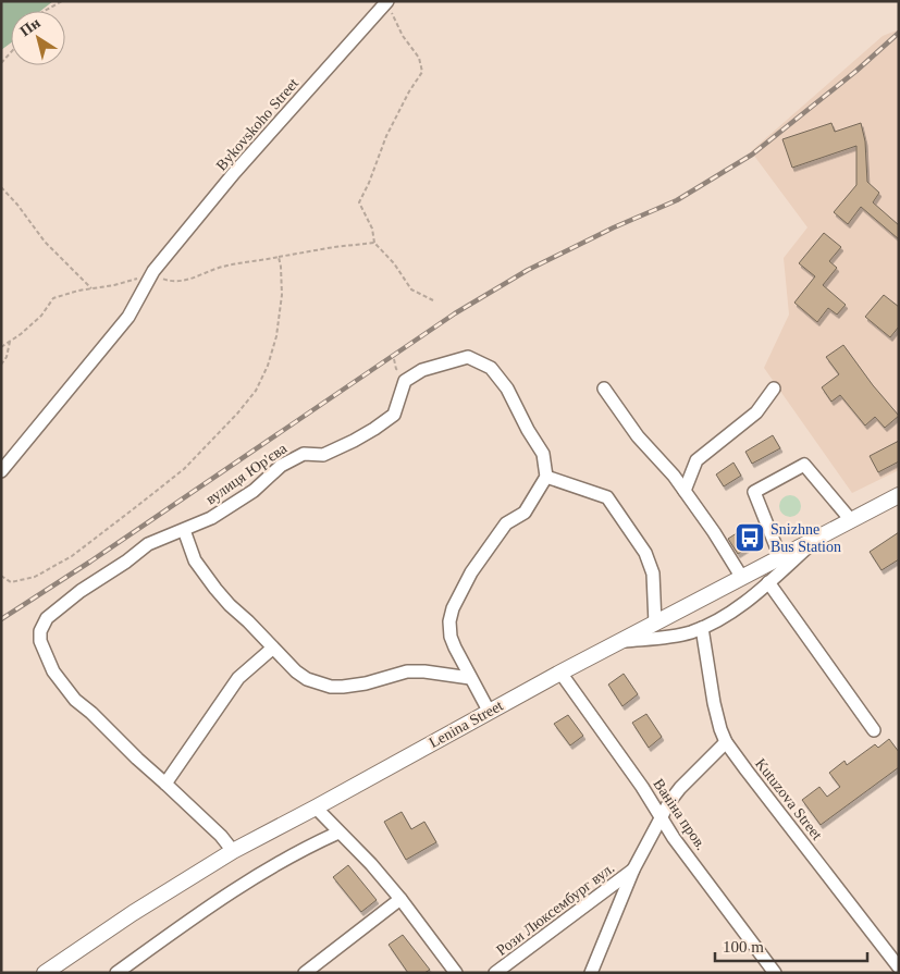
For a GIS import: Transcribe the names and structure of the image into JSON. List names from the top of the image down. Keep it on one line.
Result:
{"streets":{"main road":["Lenina Street"],"street":["Bykovskoho Street","вулиця Юр'єва","Kutuzova Street","Ваніна пров.","Рози Люксембург вул."]},"crossings":[["Lenina Street","Ваніна пров."]],"places":{"bus stop":["Snizhne Bus Station"]},"scale_bar":"100 m","north":"top left"}
